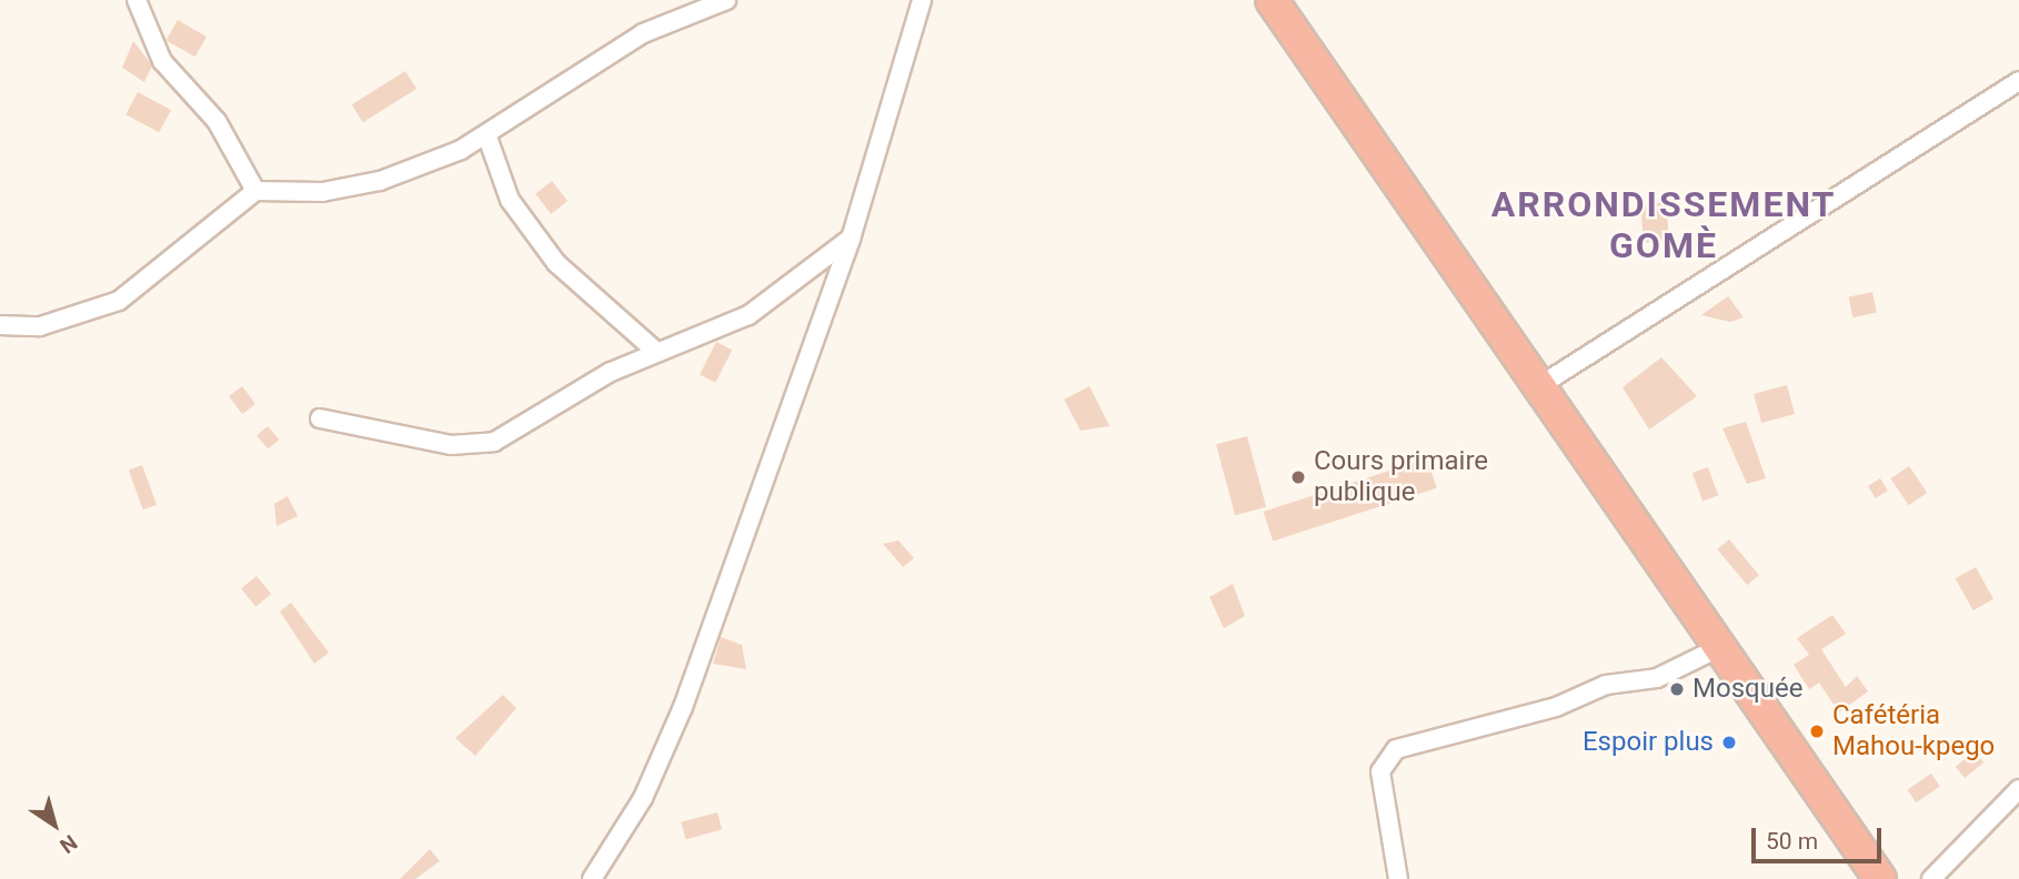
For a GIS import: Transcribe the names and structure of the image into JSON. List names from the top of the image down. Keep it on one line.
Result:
{"districts":["ARRONDISSEMENT GOMÈ"],"places":["Cours primaire publique","Mosquée","Cafétéria Mahou-kpego","Espoir plus"],"scale_bar":"50 m","north":"bottom right"}
